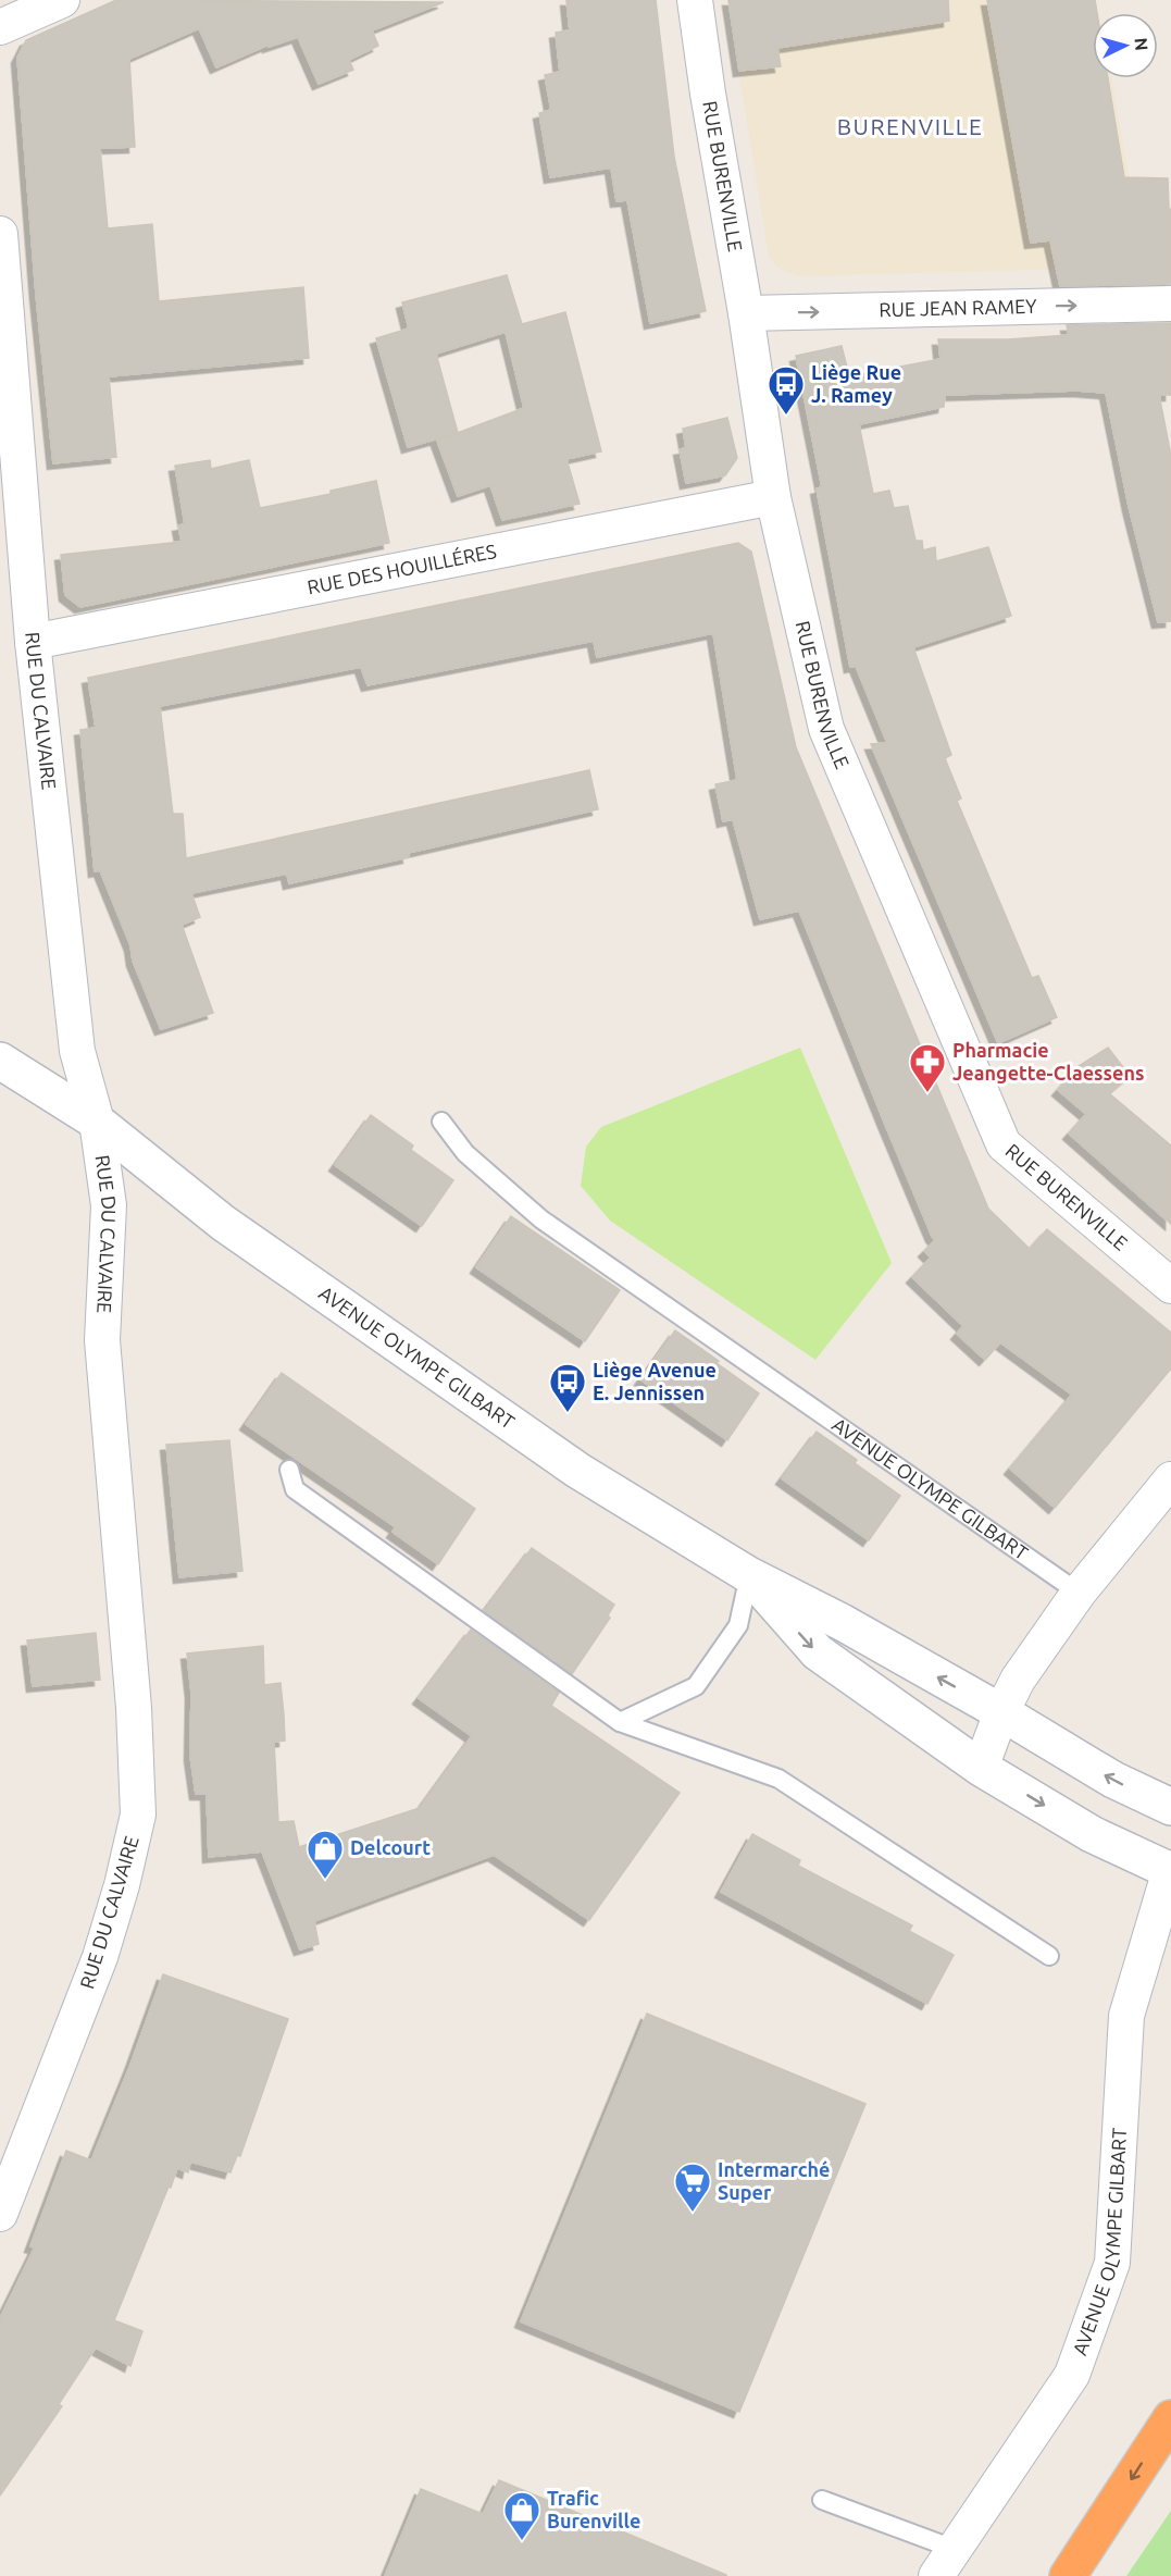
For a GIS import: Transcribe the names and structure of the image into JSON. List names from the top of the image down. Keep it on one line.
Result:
{"streets":{"street":["RUE BURENVILLE","RUE JEAN RAMEY","RUE DES HOUILLÉRES","RUE DU CALVAIRE","AVENUE OLYMPE GILBART"]},"crossings":[["RUE BURENVILLE","RUE JEAN RAMEY"],["RUE BURENVILLE","RUE DES HOUILLÉRES"],["RUE DES HOUILLÉRES","RUE DU CALVAIRE"],["RUE DU CALVAIRE","AVENUE OLYMPE GILBART"]],"one_way":["RUE JEAN RAMEY"],"districts":["BURENVILLE"],"places":{"bus stop":["Liège Rue J. Ramey","Liège Avenue E. Jennissen"],"pharmacy":["Pharmacie Jeangette-Claessens"],"shop":["Delcourt","Trafic Burenville"],"supermarket":["Intermarché Super"]},"north":"right"}
